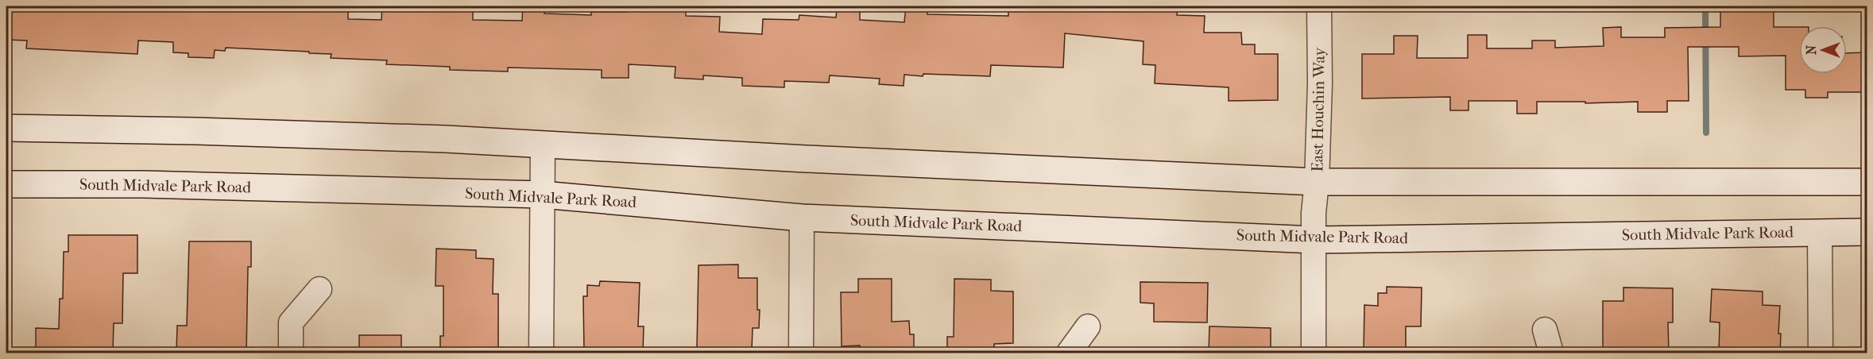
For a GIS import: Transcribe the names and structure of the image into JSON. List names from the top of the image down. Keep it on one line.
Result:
{"streets":{"main road":["South Midvale Park Road"],"street":["East Houchin Way"]},"crossings":[["East Houchin Way","South Midvale Park Road"]],"north":"left"}
